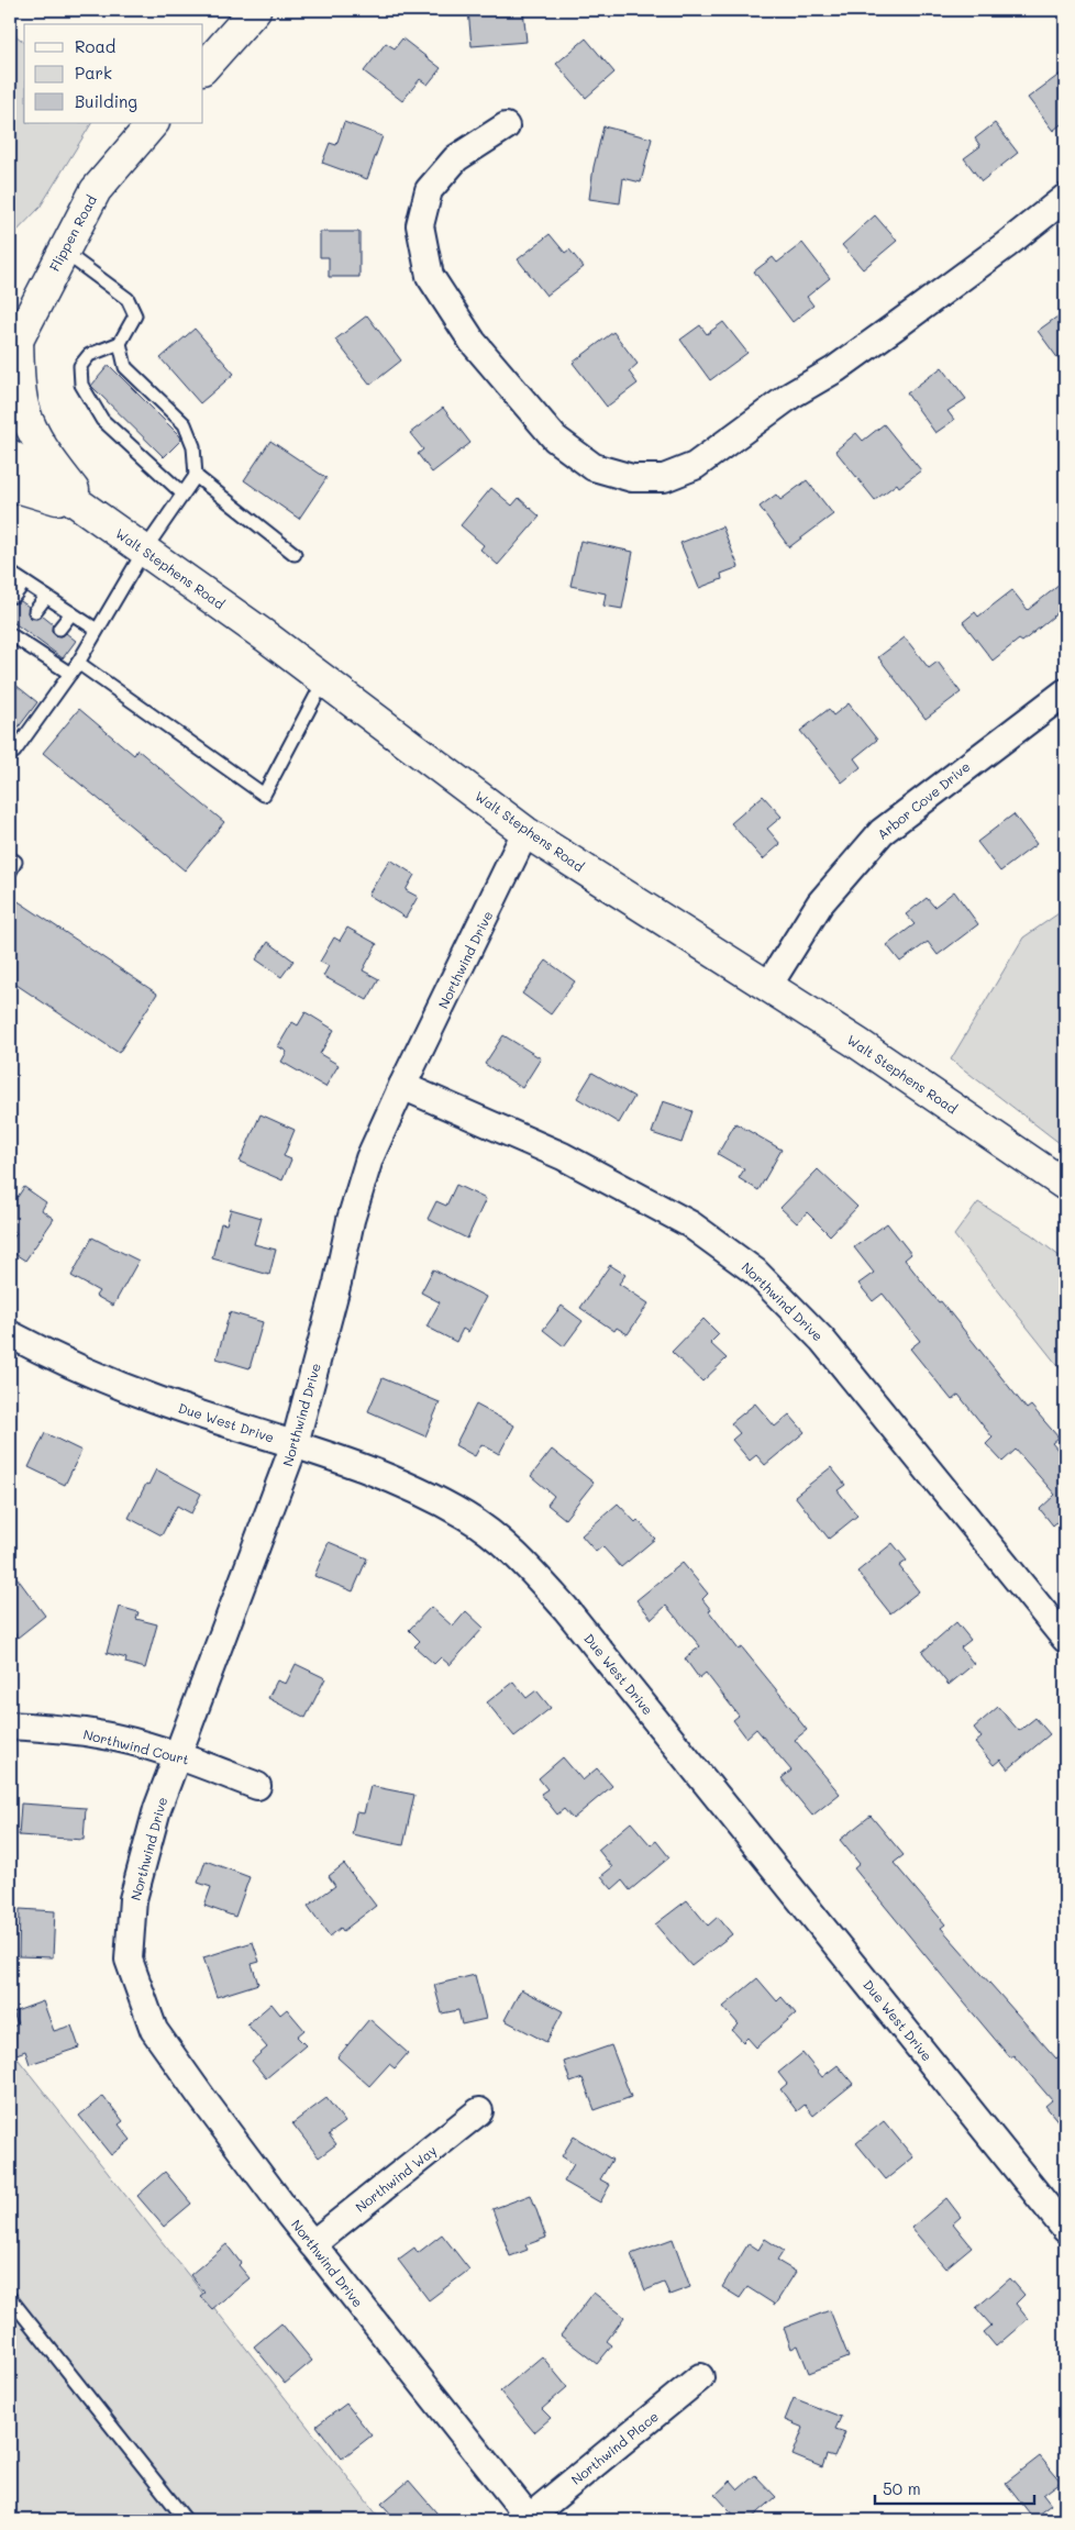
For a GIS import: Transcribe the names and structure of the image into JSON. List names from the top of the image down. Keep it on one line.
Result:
{"streets":{"street":["Flippen Road","Walt Stephens Road","Arbor Cove Drive","Northwind Drive","Due West Drive","Northwind Court","Northwind Way","Northwind Place"]},"crossings":[["Walt Stephens Road","Arbor Cove Drive"],["Walt Stephens Road","Northwind Drive"],["Northwind Drive","Due West Drive"],["Northwind Drive","Northwind Court"],["Northwind Drive","Northwind Way"],["Northwind Drive","Northwind Place"]],"legend":["Road","Park","Building"],"scale_bar":"50 m"}
